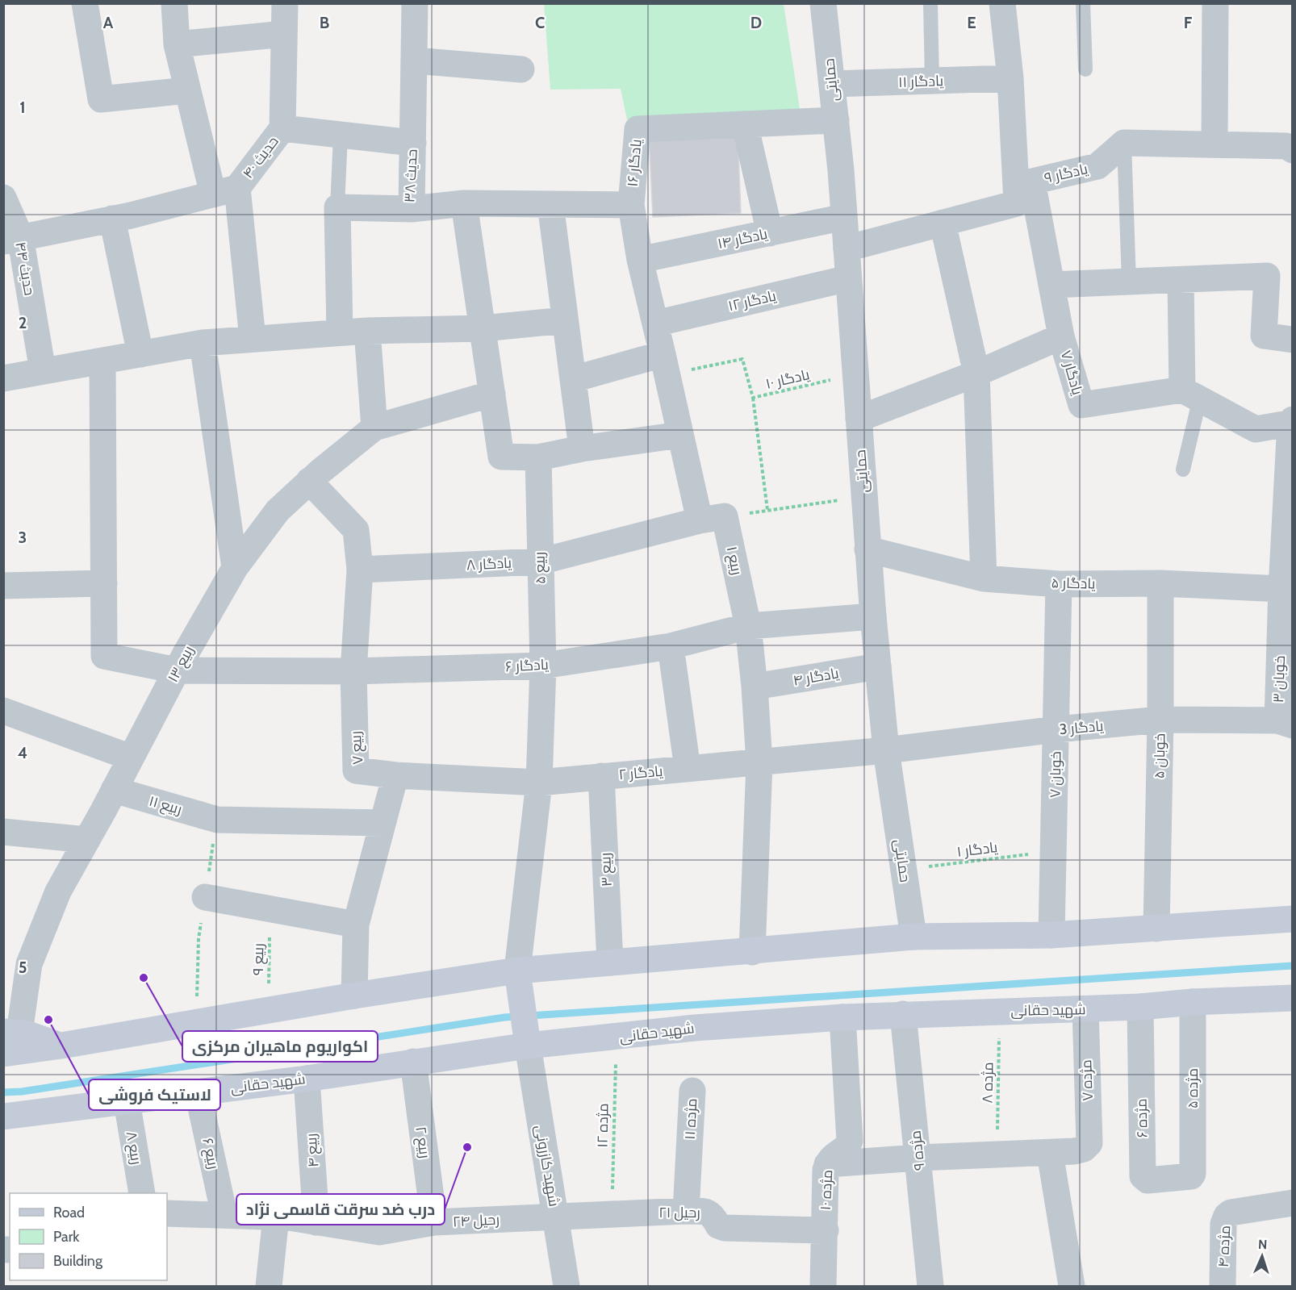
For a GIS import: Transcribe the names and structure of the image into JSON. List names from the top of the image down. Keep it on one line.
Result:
{"streets":{"main road":["شهید حقانی"],"street":["حمایتی","یادگار ۱۱","حدیث ۴۰","یادگار ۱۶","یادگار ۹","حدیث ۳۸","یادگار ۱۴","حدیث ۴۴","یادگار ۱۲","یادگار ۷","ربیع ۱","یادگار ۸","ربیع ۵","یادگار ۵","ربیع ۱۳","یادگار ۶","یادگار ۴","خوبان ۳","یادگار 3","ربیع ۷","خوبان ۵","یادگار ۲","خوبان ۷","ربیع ۱۱","ربیع ۳","مژده ۷","مژده ۵","مژده ۶","مژده ۱۱","ربیع ۲","ربیع ۸","ربیع ۴","مژده ۹","ربیع ۶","شهید کازرونی","مژده ۱۰","رحیل ۲۱","رحیل ۲۴","مژده ۴"],"path":["یادگار ۱۰","یادگار ۱","ربیع ۹","مژده ۸","مژده ۱۲"]},"crossings":[["حمایتی","یادگار ۱۱"],["حمایتی","یادگار ۱۶"],["حمایتی","یادگار ۱۴"],["حمایتی","یادگار ۱۲"],["حمایتی","یادگار ۷"],["حمایتی","یادگار ۱۰"],["حمایتی","یادگار ۵"],["حمایتی","یادگار ۶"],["حمایتی","یادگار ۴"],["حمایتی","یادگار 3"],["حمایتی","یادگار ۲"],["حمایتی","یادگار ۱"],["یادگار ۱۶","حدیث ۳۸"],["یادگار ۱۶","ربیع ۱"],["یادگار ۱۴","ربیع ۱"],["یادگار ۱۲","ربیع ۱"],["یادگار ۱۰","ربیع ۱"],["ربیع ۱","یادگار ۸"],["ربیع ۱","یادگار ۶"],["ربیع ۱","یادگار ۴"],["ربیع ۱","یادگار ۲"],["یادگار ۸","ربیع ۵"],["یادگار ۸","ربیع ۷"],["ربیع ۵","یادگار ۶"],["ربیع ۵","یادگار ۲"],["یادگار ۵","خوبان ۳"],["یادگار ۵","خوبان ۵"],["یادگار ۵","خوبان ۷"],["ربیع ۱۳","یادگار ۶"],["ربیع ۱۳","ربیع ۷"],["ربیع ۱۳","ربیع ۱۱"],["یادگار ۶","ربیع ۷"],["خوبان ۳","یادگار 3"],["یادگار 3","خوبان ۵"],["یادگار 3","یادگار ۲"],["یادگار 3","خوبان ۷"],["ربیع ۷","یادگار ۲"],["یادگار ۲","ربیع ۳"],["خوبان ۷","یادگار ۱"],["شهید حقانی","مژده ۷"],["شهید حقانی","مژده ۸"],["شهید حقانی","مژده ۵"],["شهید حقانی","مژده ۶"],["شهید حقانی","مژده ۱۲"],["شهید حقانی","ربیع ۲"],["شهید حقانی","ربیع ۸"],["شهید حقانی","ربیع ۴"],["شهید حقانی","مژده ۹"],["شهید حقانی","ربیع ۶"],["شهید حقانی","شهید کازرونی"],["شهید حقانی","مژده ۱۰"],["مژده ۵","مژده ۶"],["مژده ۱۱","رحیل ۲۱"],["مژده ۱۲","رحیل ۲۱"],["ربیع ۲","رحیل ۲۴"],["ربیع ۴","رحیل ۲۴"],["ربیع ۶","رحیل ۲۴"],["شهید کازرونی","رحیل ۲۱"],["شهید کازرونی","رحیل ۲۴"],["مژده ۱۰","رحیل ۲۱"],["رحیل ۲۱","رحیل ۲۴"]],"places":["اکواریوم ماهیران مرکزی","لاستیک فروشی","درب ضد سرقت قاسمی نژاد"],"legend":["Road","Park","Building"],"north":"top","grid":{"columns":["A","B","C","D","E","F"],"rows":["1","2","3","4","5"]}}
